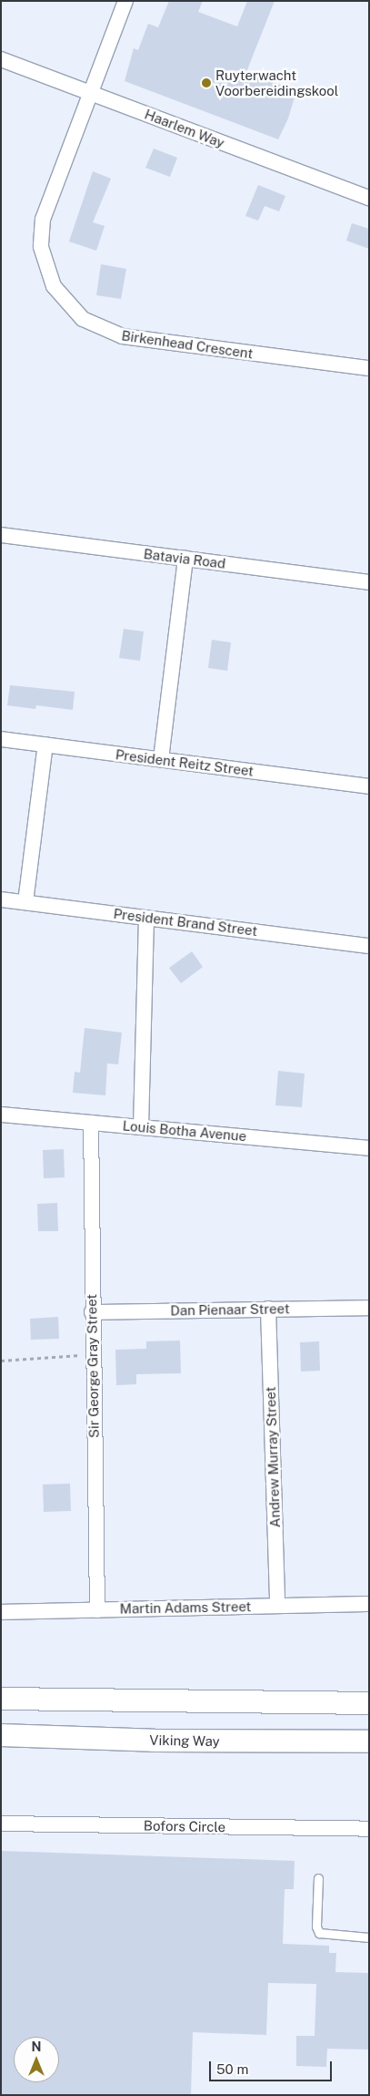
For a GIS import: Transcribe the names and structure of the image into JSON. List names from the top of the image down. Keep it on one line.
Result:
{"streets":{"main road":["Viking Way"],"street":["Haarlem Way","Birkenhead Crescent","Batavia Road","President Reitz Street","President Brand Street","Louis Botha Avenue","Dan Pienaar Street","Sir George Gray Street","Andrew Murray Street","Martin Adams Street","Bofors Circle"]},"crossings":[["Haarlem Way","Birkenhead Crescent"],["Louis Botha Avenue","Sir George Gray Street"],["Dan Pienaar Street","Sir George Gray Street"],["Dan Pienaar Street","Andrew Murray Street"],["Sir George Gray Street","Martin Adams Street"],["Andrew Murray Street","Martin Adams Street"]],"places":["Ruyterwacht Voorbereidingskool"],"scale_bar":"50 m","north":"top"}
